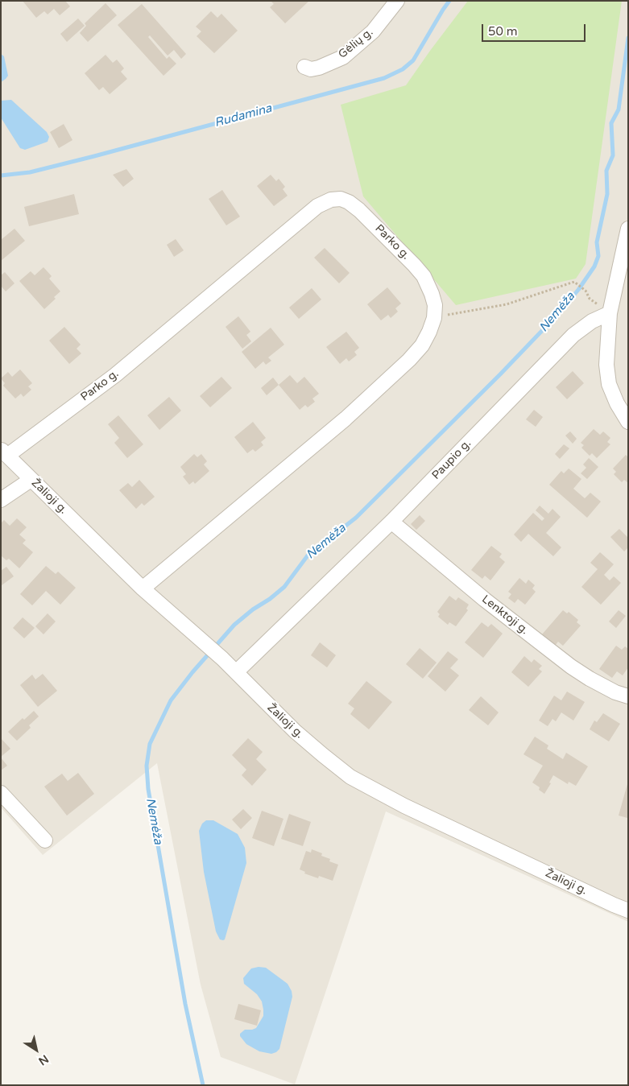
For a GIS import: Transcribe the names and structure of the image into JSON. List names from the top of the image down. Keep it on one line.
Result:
{"streets":{"street":["Gėlių g.","Parko g.","Paupio g.","Žalioji g.","Lenktoji g."]},"crossings":[["Parko g.","Žalioji g."],["Paupio g.","Žalioji g."],["Paupio g.","Lenktoji g."]],"water":["Rudamina","Nemėža"],"scale_bar":"50 m","north":"bottom right"}
